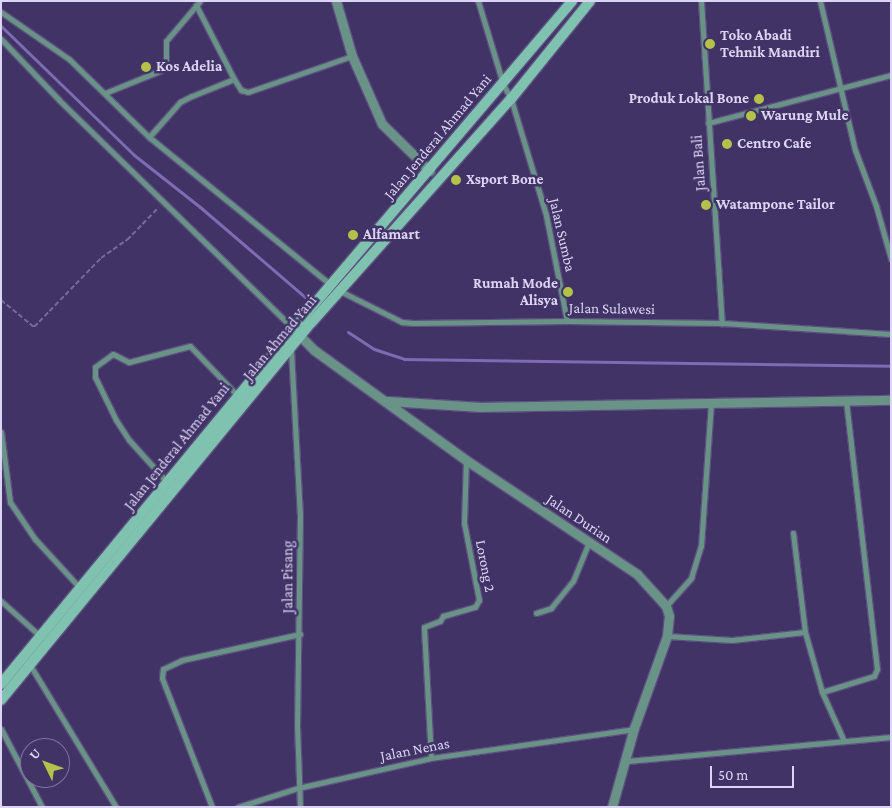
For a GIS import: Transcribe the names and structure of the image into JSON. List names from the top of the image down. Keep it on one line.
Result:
{"streets":{"main road":["Jalan Jenderal Ahmad Yani","Jalan Ahmad Yani"],"street":["Jalan Bali","Jalan Sumba","Jalan Sulawesi","Jalan Durian","Lorong 2","Jalan Pisang","Jalan Nenas"]},"crossings":[["Jalan Jenderal Ahmad Yani","Jalan Sumba"],["Jalan Jenderal Ahmad Yani","Jalan Sulawesi"],["Jalan Jenderal Ahmad Yani","Jalan Ahmad Yani"],["Jalan Jenderal Ahmad Yani","Jalan Durian"],["Jalan Bali","Jalan Sulawesi"],["Jalan Sumba","Jalan Sulawesi"],["Jalan Sumba","Jalan Ahmad Yani"],["Jalan Sulawesi","Jalan Ahmad Yani"],["Jalan Ahmad Yani","Jalan Durian"],["Jalan Ahmad Yani","Jalan Pisang"],["Jalan Durian","Lorong 2"],["Lorong 2","Jalan Nenas"],["Jalan Pisang","Jalan Nenas"]],"places":["Toko Abadi Tehnik Mandiri","Kos Adelia","Produk Lokal Bone","Warung Mule","Centro Cafe","Xsport Bone","Watampone Tailor","Alfamart","Rumah Mode Alisya"],"scale_bar":"50 m","north":"top left"}
